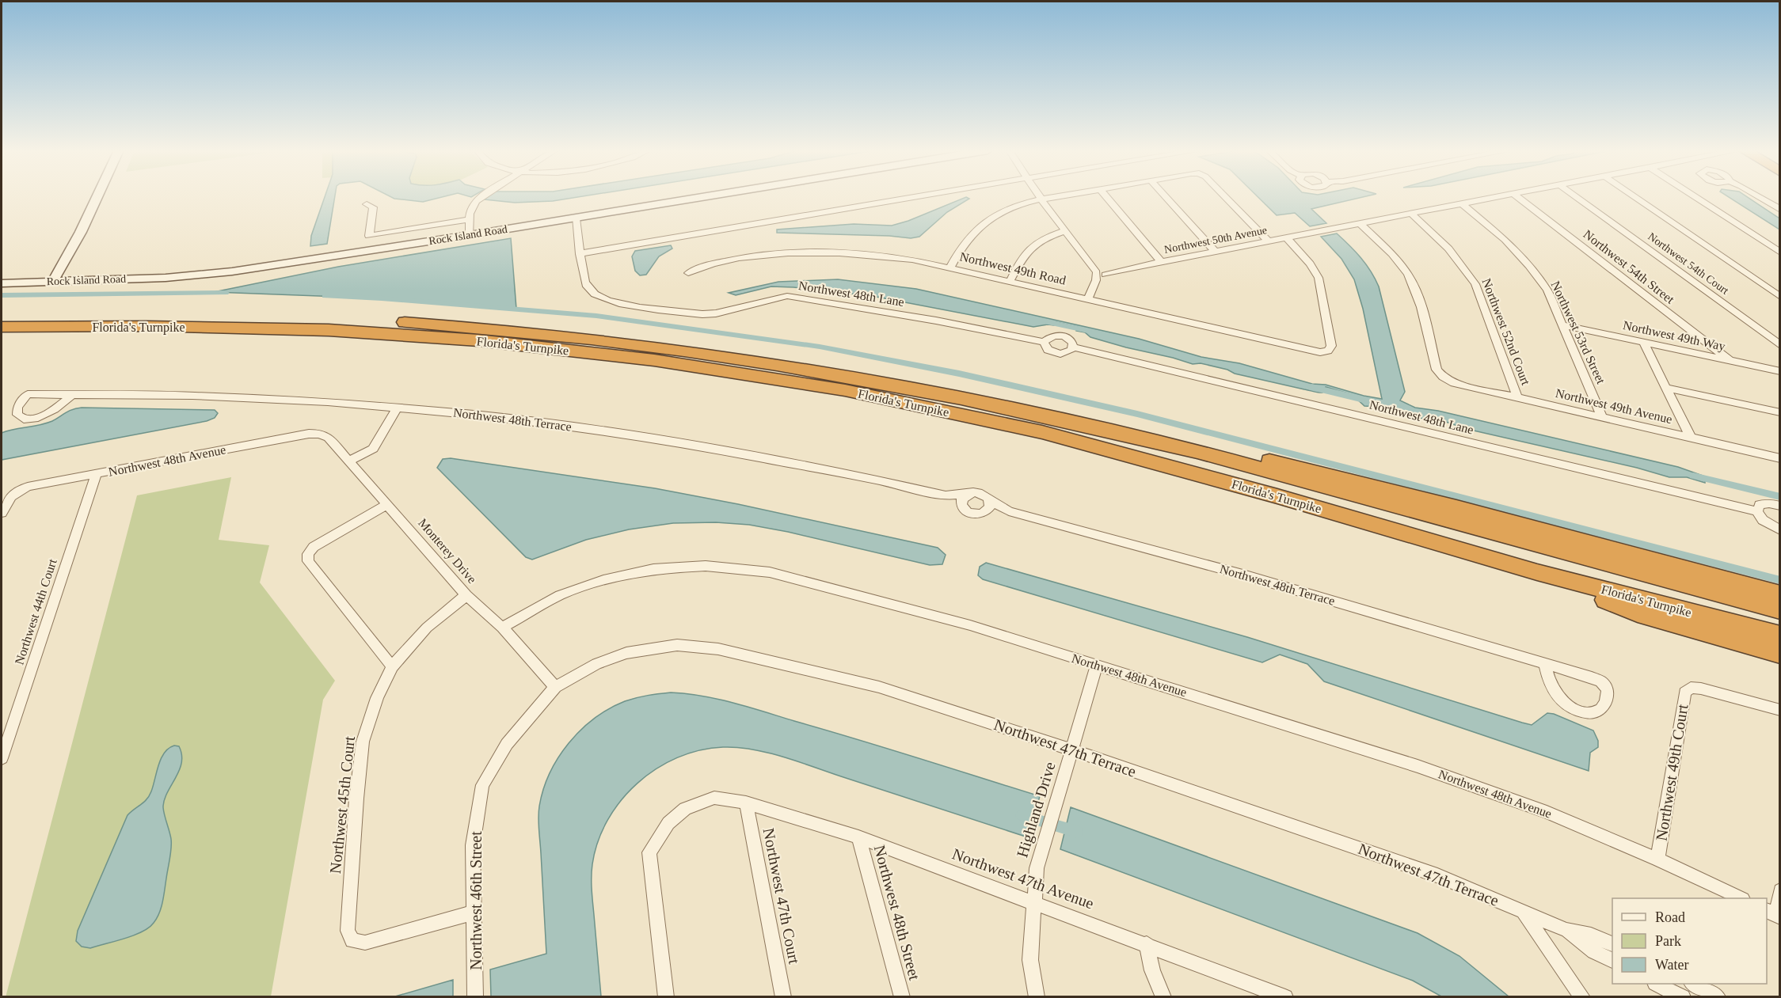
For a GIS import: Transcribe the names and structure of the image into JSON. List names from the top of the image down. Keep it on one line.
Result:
{"streets":{"highway":["Florida's Turnpike"],"main road":["Rock Island Road"],"street":["Northwest 50th Avenue","Northwest 54th Court","Northwest 54th Street","Northwest 49th Road","Northwest 48th Lane","Northwest 52nd Court","Northwest 53rd Street","Northwest 49th Way","Northwest 49th Avenue","Northwest 48th Terrace","Northwest 48th Avenue","Monterey Drive","Northwest 44th Court","Northwest 47th Terrace","Northwest 49th Court","Northwest 45th Court","Highland Drive","Northwest 47th Avenue","Northwest 47th Court","Northwest 46th Street","Northwest 48th Street"]},"crossings":[["Rock Island Road","Northwest 48th Lane"],["Northwest 50th Avenue","Northwest 49th Road"],["Northwest 50th Avenue","Northwest 52nd Court"],["Northwest 50th Avenue","Northwest 53rd Street"],["Northwest 50th Avenue","Northwest 49th Avenue"],["Northwest 54th Street","Northwest 49th Way"],["Northwest 52nd Court","Northwest 49th Avenue"],["Northwest 53rd Street","Northwest 49th Way"],["Northwest 53rd Street","Northwest 49th Avenue"],["Northwest 48th Avenue","Monterey Drive"],["Northwest 48th Avenue","Northwest 44th Court"],["Northwest 48th Avenue","Northwest 49th Court"],["Northwest 48th Avenue","Highland Drive"],["Monterey Drive","Northwest 47th Terrace"],["Monterey Drive","Northwest 45th Court"],["Monterey Drive","Northwest 46th Street"],["Northwest 47th Terrace","Highland Drive"],["Northwest 47th Terrace","Northwest 46th Street"],["Northwest 45th Court","Northwest 46th Street"],["Highland Drive","Northwest 47th Avenue"],["Northwest 47th Avenue","Northwest 47th Court"],["Northwest 47th Avenue","Northwest 48th Street"]],"legend":["Road","Park","Water"]}
